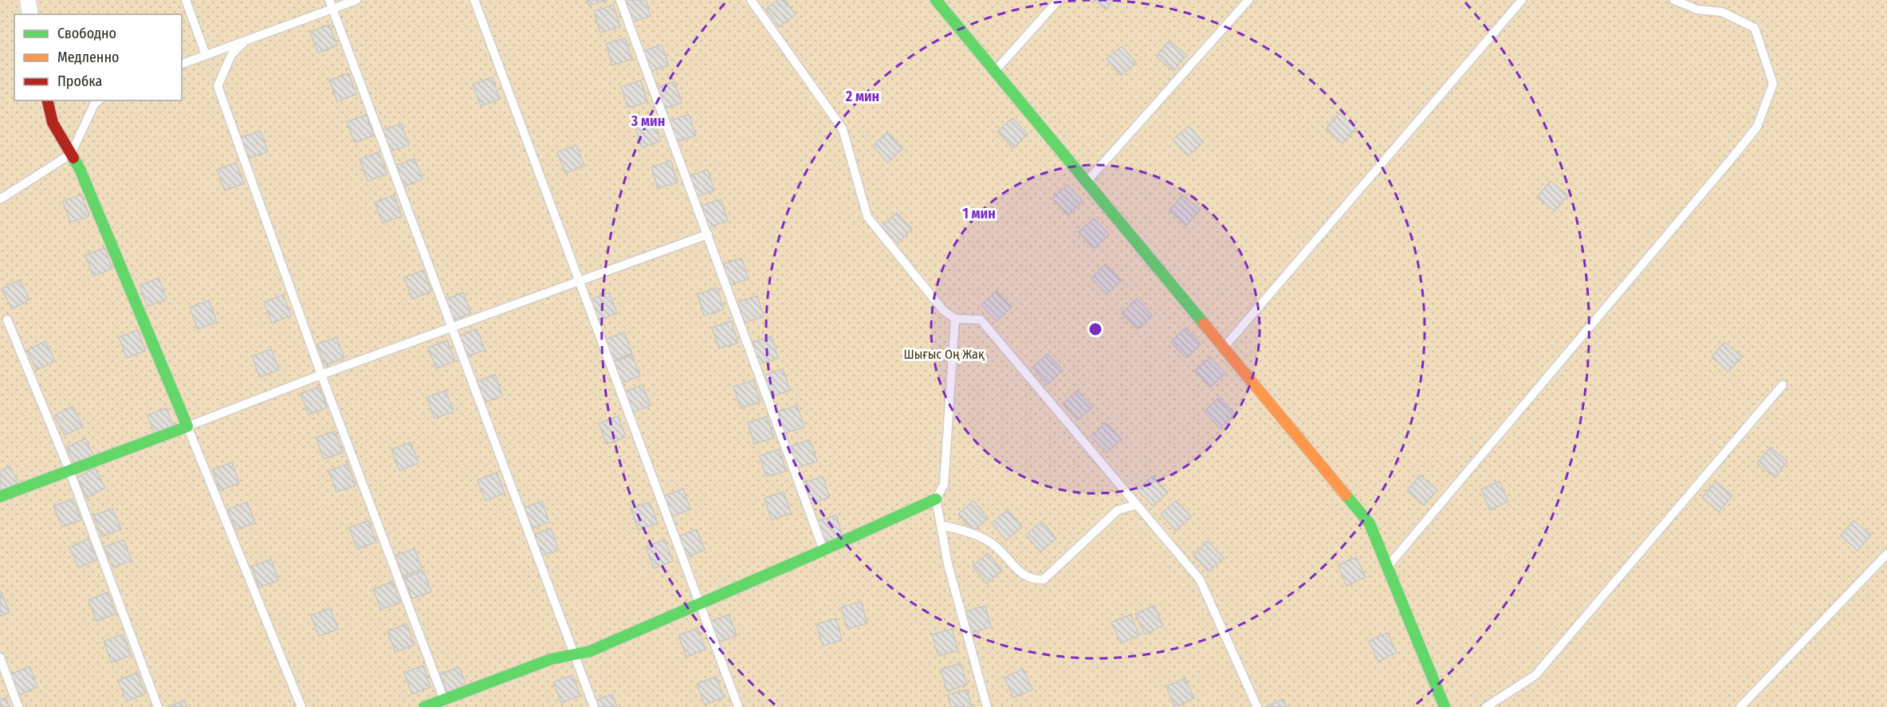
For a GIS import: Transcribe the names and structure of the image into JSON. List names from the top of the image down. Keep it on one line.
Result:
{"parks":["Шығыс Оң Жақ"],"legend":["Свободно","Медленно","Пробка"],"rings":["2 мин","3 мин","1 мин"]}
